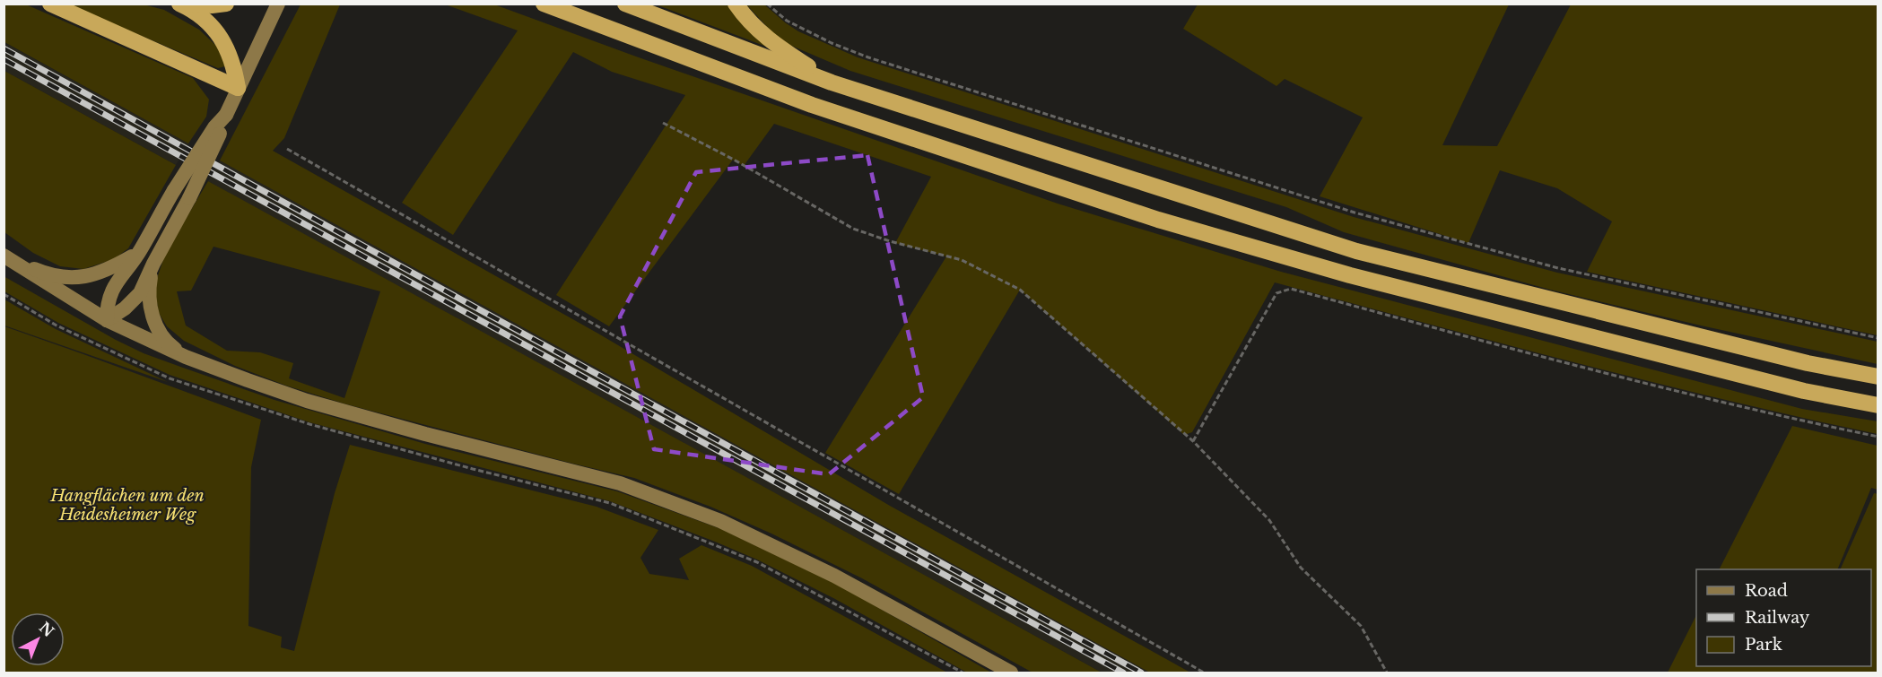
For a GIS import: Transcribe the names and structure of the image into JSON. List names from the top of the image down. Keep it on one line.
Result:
{"parks":["Hangflächen um den Heidesheimer Weg"],"legend":["Road","Railway","Park"],"north":"top right"}
